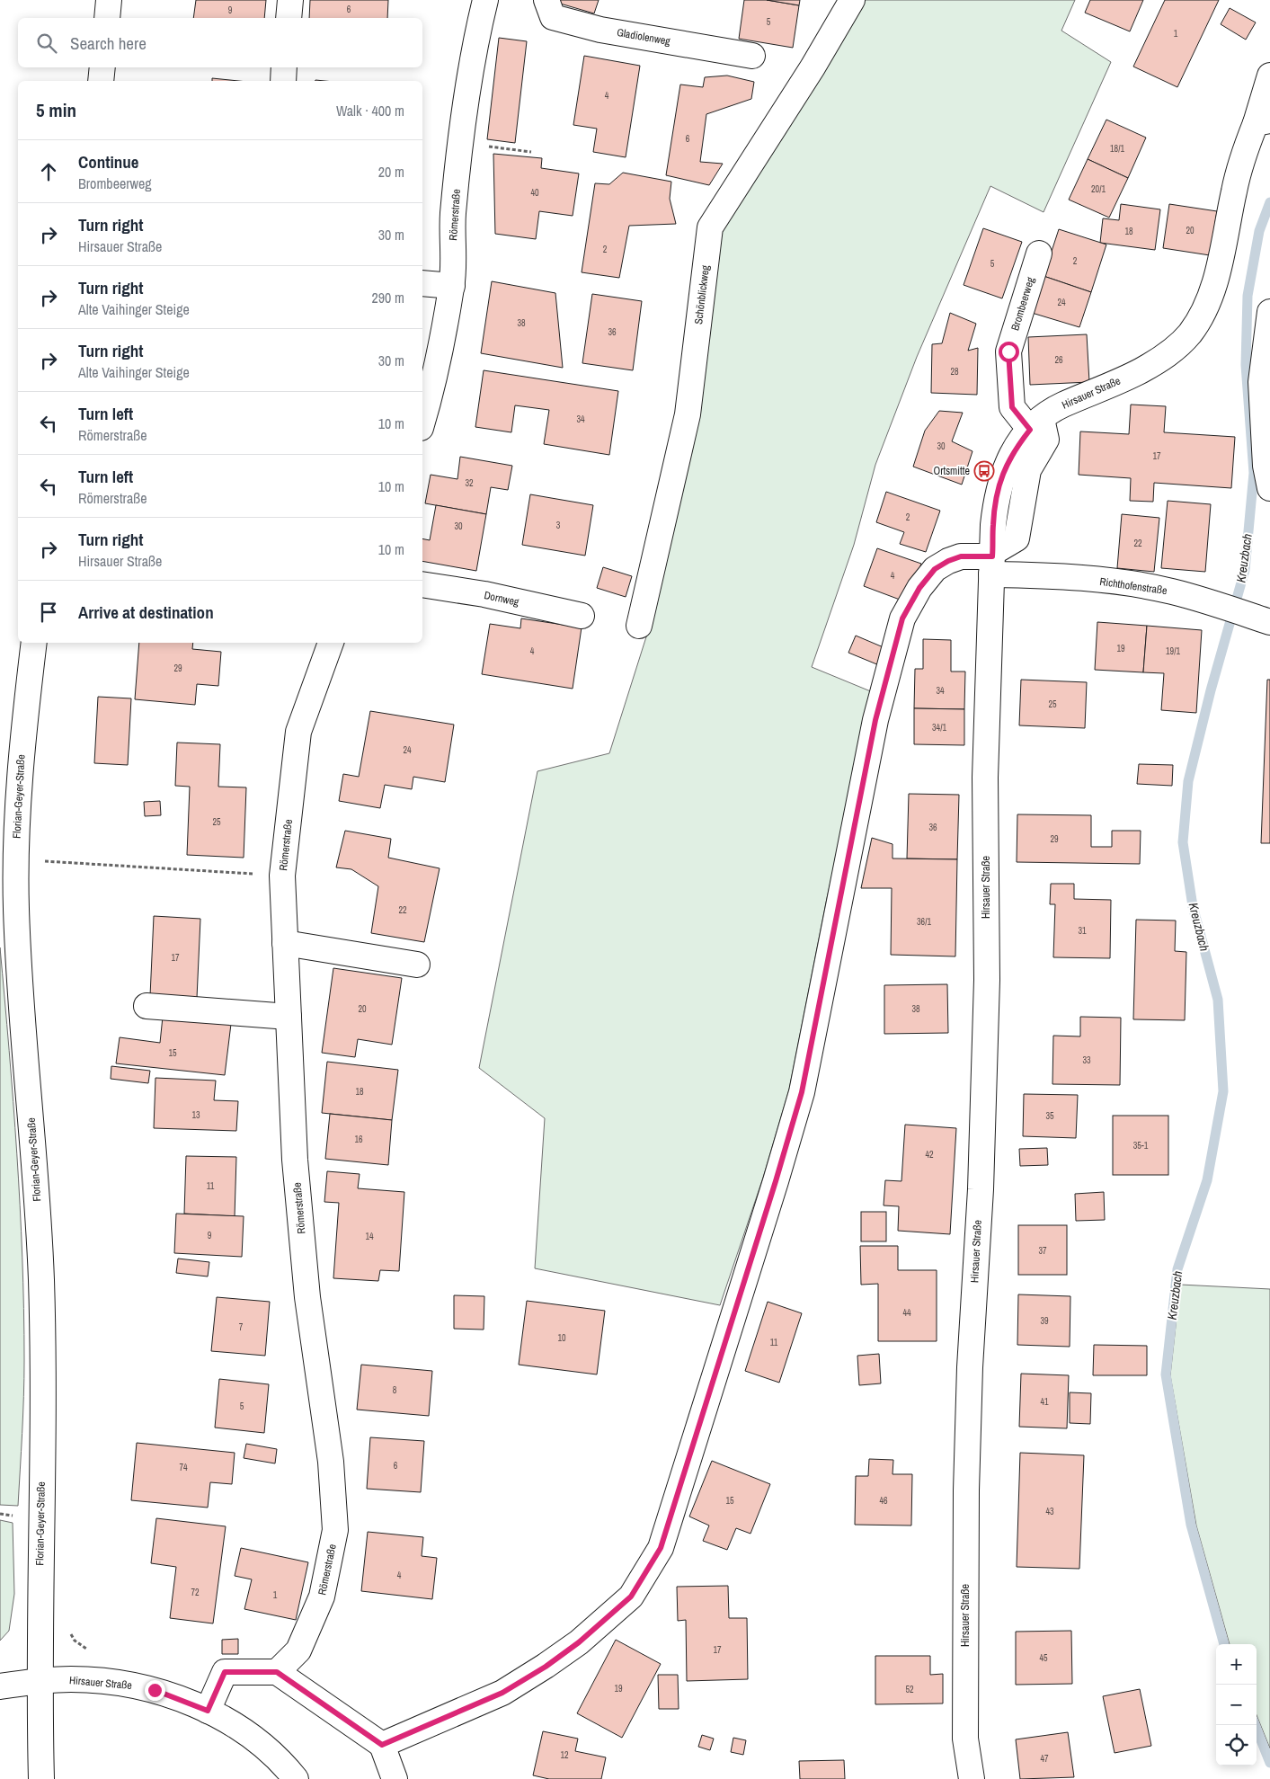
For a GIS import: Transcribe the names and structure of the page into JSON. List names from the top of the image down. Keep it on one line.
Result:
{"streets":{"street":["Gladiolenweg","Römerstraße","Schönblickweg","Brombeerweg","Hirsauer Straße","Richthofenstraße","Dornweg","Florian-Geyer-Straße"]},"crossings":[["Brombeerweg","Hirsauer Straße"],["Hirsauer Straße","Richthofenstraße"],["Hirsauer Straße","Florian-Geyer-Straße"]],"water":["Kreuzbach"],"places":{"bus stop":["Ortsmitte"]},"house_numbers":["6","9","5","1","4","6","18/1","20/1","40","20","18","2","2","5","24","38","36","26","28","34","30","17","32","2","3","30","22","4","19","4","19/1","29","34","25","34/1","24","25","36","29","22","36/1","31","17","20","38","15","33","18","13","35","16","35-1","42","11","9","14","37","44","39","7","10","11","8","41","5","6","74","15","46","43","4","72","1","17","45","19","52","12","47"],"page":{"search":"Search here","heading":["5 min","Walk · 400 m"],"list":[["Continue","Brombeerweg","20 m"],["Turn right","Hirsauer Straße","30 m"],["Turn right","Alte Vaihinger Steige","290 m"],["Turn right","Alte Vaihinger Steige","30 m"],["Turn left","Römerstraße","10 m"],["Turn left","Römerstraße","10 m"],["Turn right","Hirsauer Straße","10 m"],"Arrive at destination"],"map_buttons":["+","−"]}}
